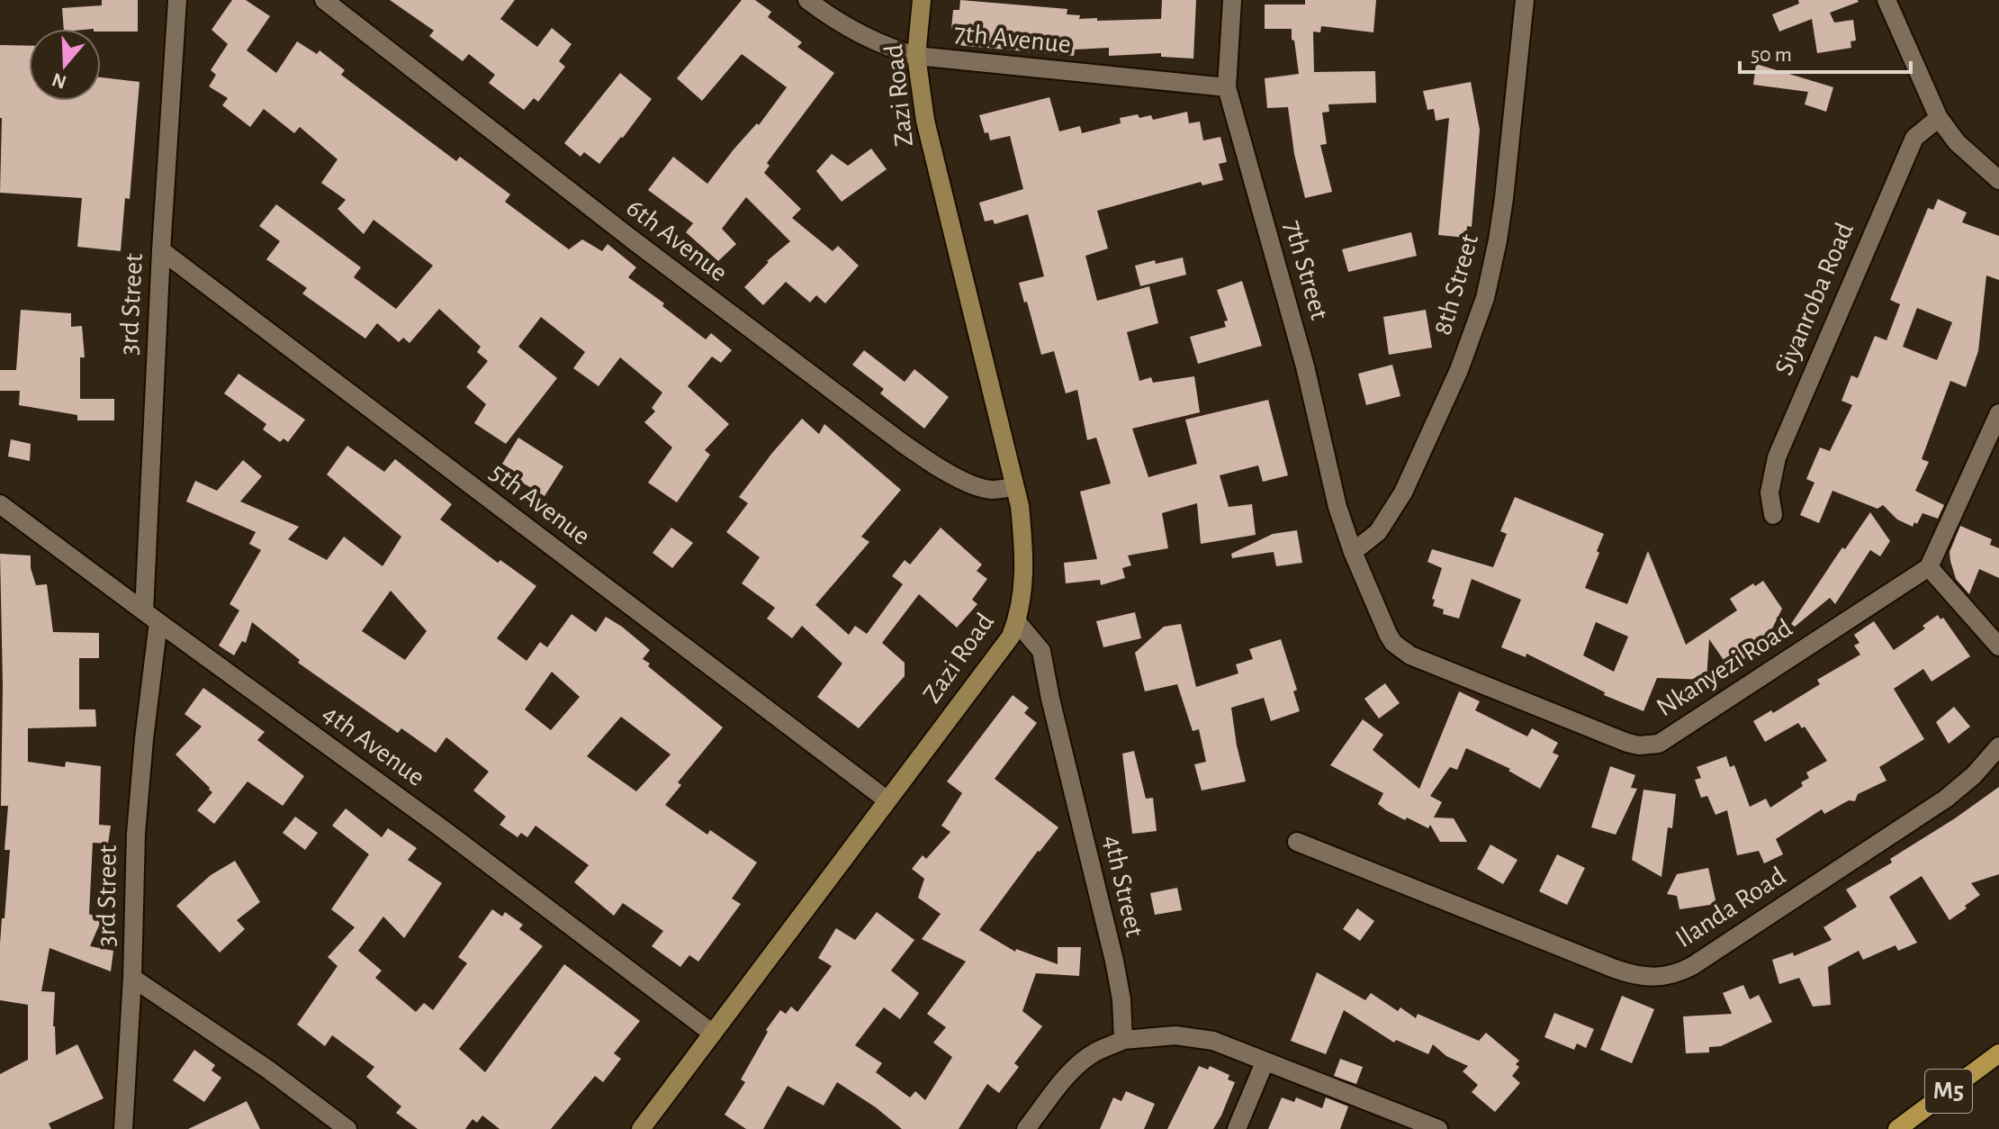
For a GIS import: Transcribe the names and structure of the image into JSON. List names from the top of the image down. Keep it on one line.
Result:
{"streets":{"main road":["M5"],"street":["7th Avenue","Zazi Road","6th Avenue","7th Street","8th Street","Siyanroba Road","3rd Street","5th Avenue","Nkanyezi Road","4th Avenue","4th Street","Ilanda Road"]},"crossings":[["7th Avenue","Zazi Road"],["7th Avenue","7th Street"],["Zazi Road","6th Avenue"],["Zazi Road","5th Avenue"],["Zazi Road","4th Avenue"],["Zazi Road","4th Street"],["7th Street","8th Street"],["7th Street","Nkanyezi Road"],["8th Street","Nkanyezi Road"],["3rd Street","5th Avenue"],["3rd Street","4th Avenue"]],"scale_bar":"50 m","north":"bottom"}
